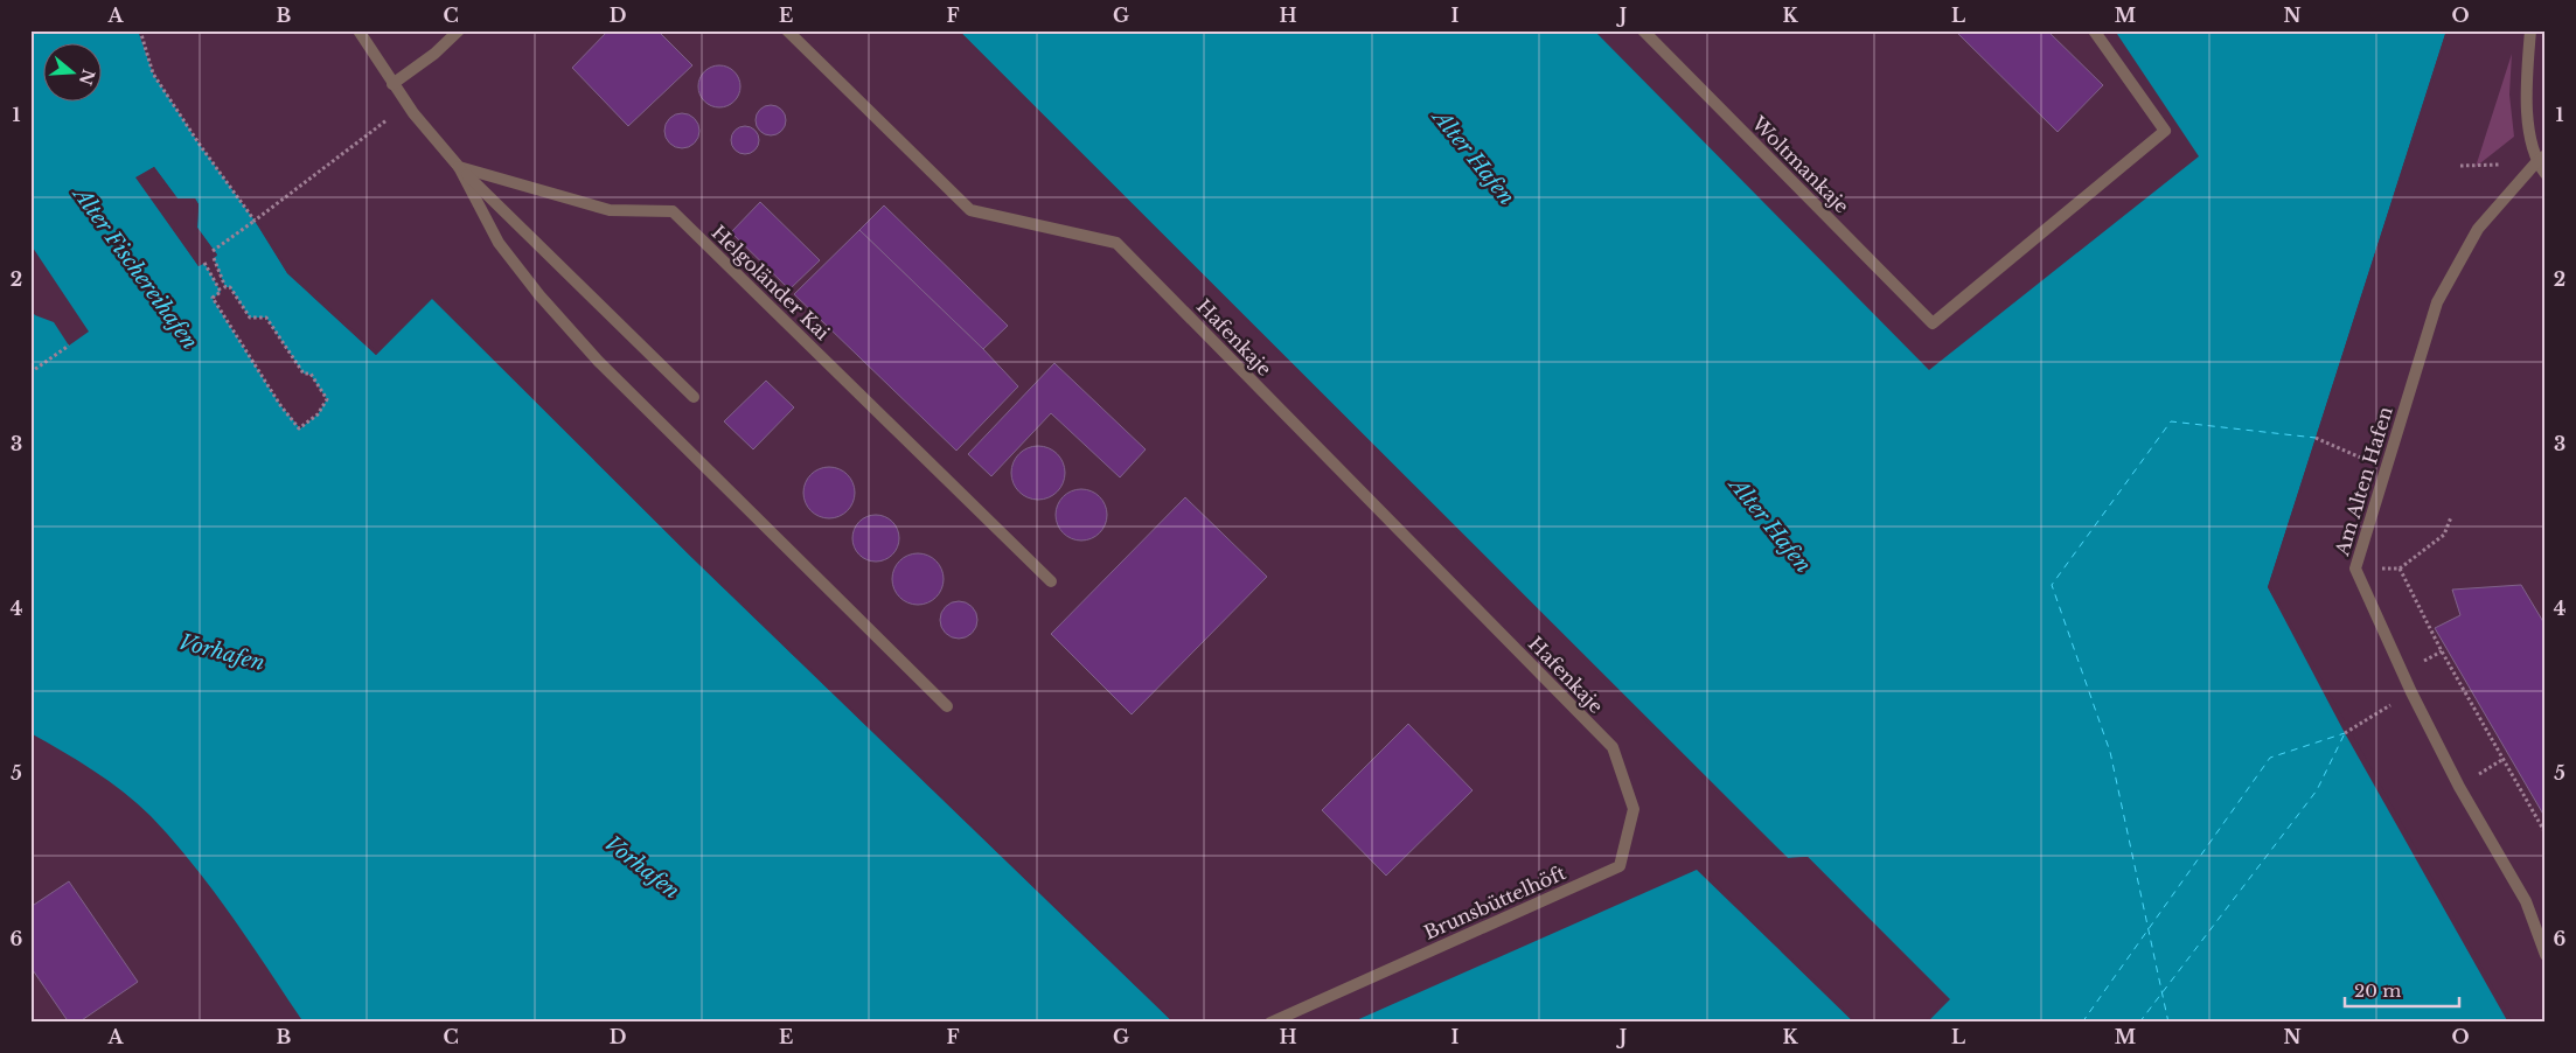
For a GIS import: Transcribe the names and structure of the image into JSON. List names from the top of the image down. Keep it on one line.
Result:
{"streets":{"street":["Woltmankaje","Helgoländer Kai","Hafenkaje","Am Alten Hafen","Brunsbüttelhöft"]},"crossings":[["Hafenkaje","Brunsbüttelhöft"]],"water":["Alter Hafen","Alter Fischereihafen","Vorhafen"],"scale_bar":"20 m","north":"right","grid":{"columns":["A","B","C","D","E","F","G","H","I","J","K","L","M","N","O"],"rows":["1","2","3","4","5","6"]}}
